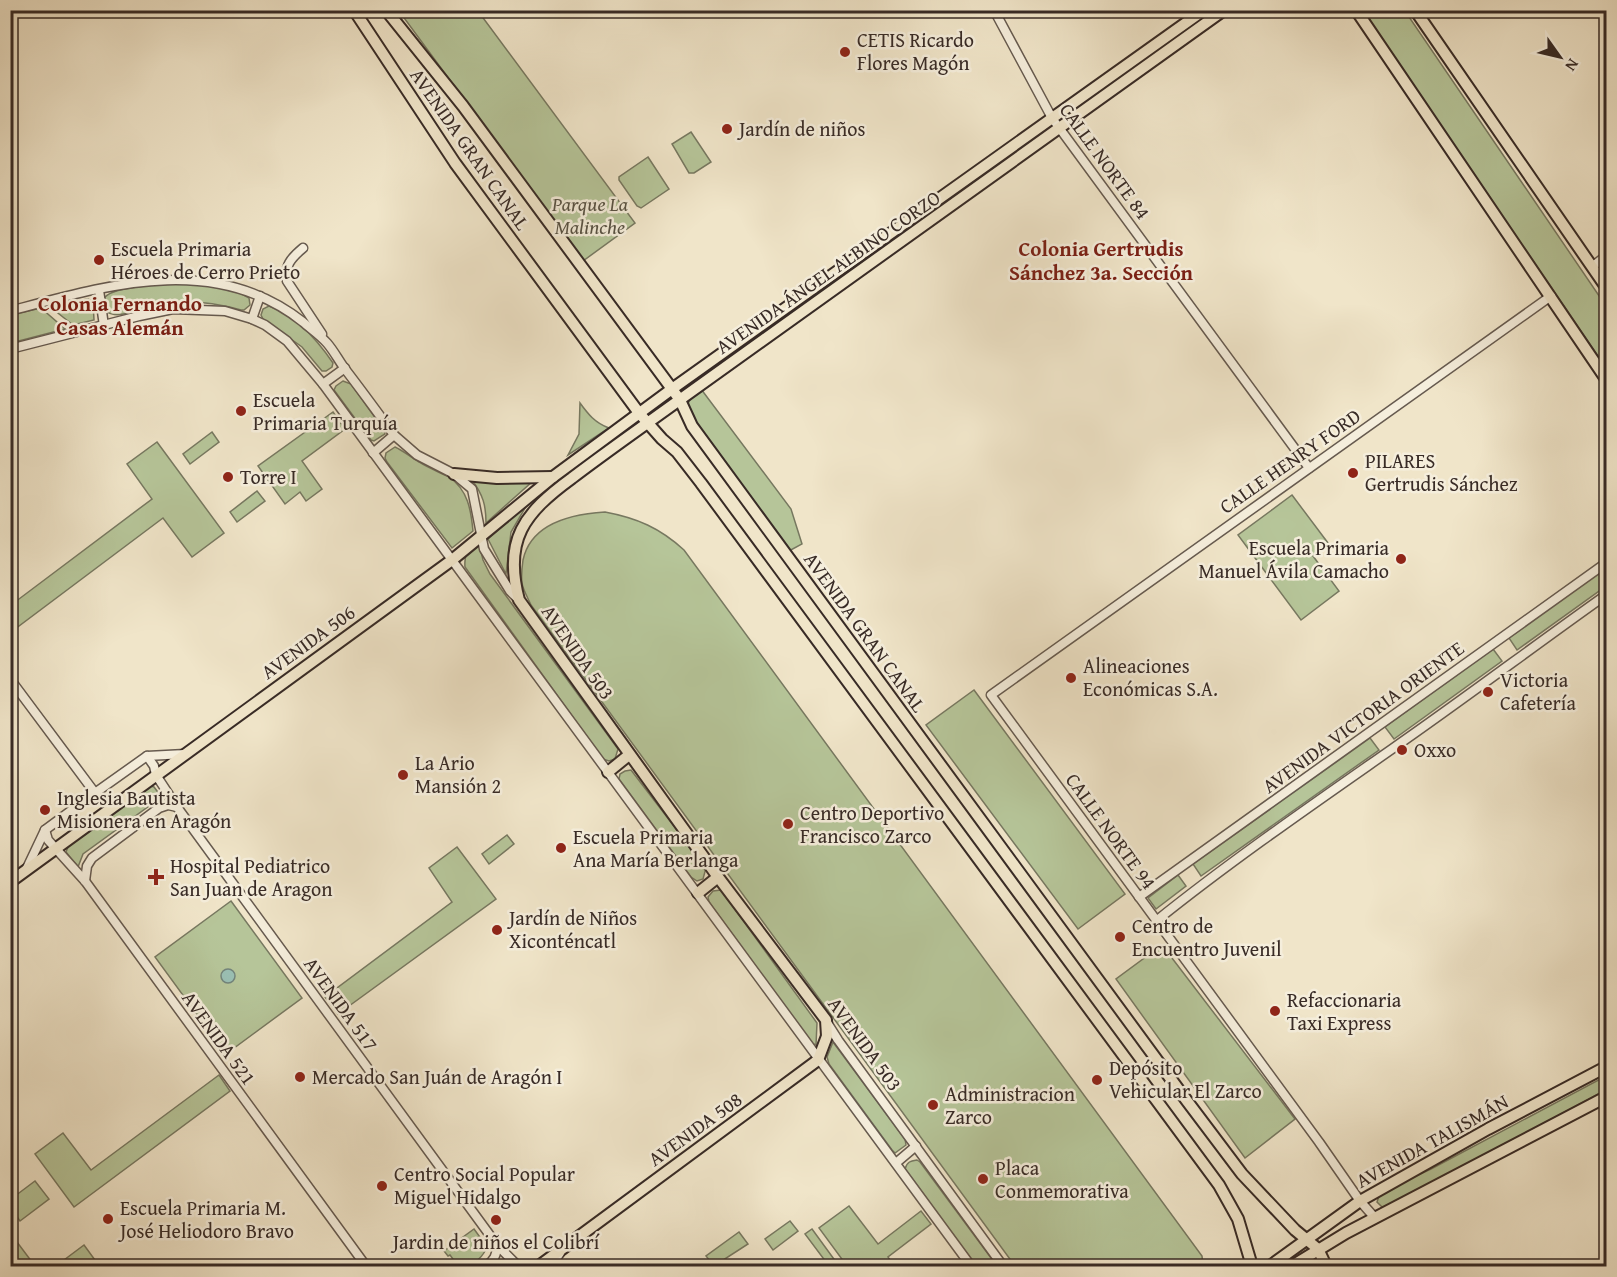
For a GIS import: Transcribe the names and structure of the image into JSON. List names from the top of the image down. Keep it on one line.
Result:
{"streets":{"main road":["AVENIDA GRAN CANAL","AVENIDA ÁNGEL ALBINO CORZO","AVENIDA 506","AVENIDA 503","AVENIDA 508","AVENIDA TALISMÁN"],"street":["CALLE NORTE 84","CALLE HENRY FORD","AVENIDA VICTORIA ORIENTE","CALLE NORTE 94","AVENIDA 517","AVENIDA 521"]},"crossings":[["AVENIDA GRAN CANAL","AVENIDA ÁNGEL ALBINO CORZO"],["AVENIDA GRAN CANAL","AVENIDA TALISMÁN"],["CALLE NORTE 84","AVENIDA ÁNGEL ALBINO CORZO"],["CALLE NORTE 84","CALLE HENRY FORD"],["AVENIDA ÁNGEL ALBINO CORZO","AVENIDA 506"],["AVENIDA ÁNGEL ALBINO CORZO","AVENIDA 503"],["CALLE HENRY FORD","CALLE NORTE 94"],["AVENIDA 506","AVENIDA 517"],["AVENIDA 506","AVENIDA 521"],["AVENIDA VICTORIA ORIENTE","CALLE NORTE 94"],["CALLE NORTE 94","AVENIDA TALISMÁN"]],"districts":["Colonia Gertrudis Sánchez 3a. Sección","Colonia Fernando Casas Alemán"],"parks":["Parque La Malinche"],"places":{"other":["CETIS Ricardo Flores Magón","Jardín de niños","Escuela Primaria Héroes de Cerro Prieto","Escuela Primaria Turquía","PILARES Gertrudis Sánchez","Torre I","Escuela Primaria Manuel Ávila Camacho","Alineaciones Económicas S.A.","Victoria Cafetería","Oxxo","La Ario Mansión 2","Inglesia Bautista Misionera en Aragón","Centro Deportivo Francisco Zarco","Escuela Primaria Ana María Berlanga","Jardín de Niños Xiconténcatl","Centro de Encuentro Juvenil","Refaccionaria Taxi Express","Mercado San Juán de Aragón I","Depósito Vehicular El Zarco","Administracion Zarco","Placa Conmemorativa","Centro Social Popular Miguel Hidalgo","Escuela Primaria M. José Heliodoro Bravo","Jardin de niños el Colibrí"],"health":["Hospital Pediatrico San Juan de Aragon"]},"north":"bottom right"}
